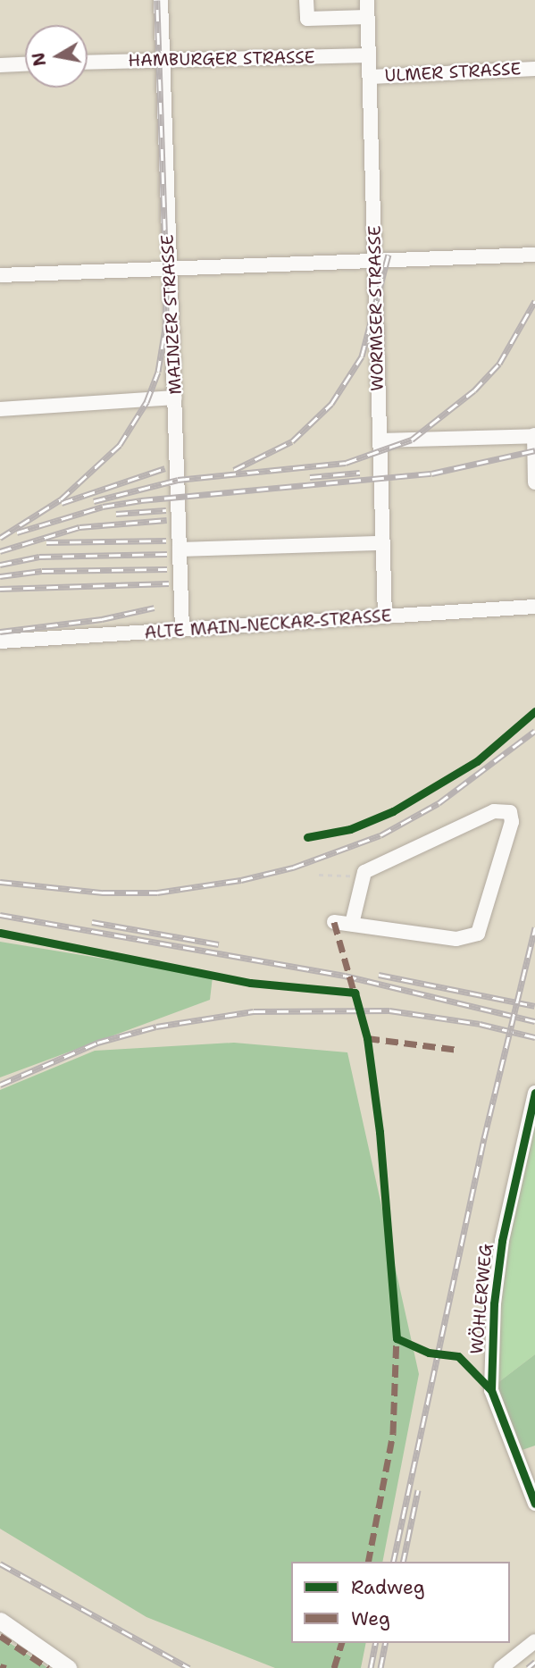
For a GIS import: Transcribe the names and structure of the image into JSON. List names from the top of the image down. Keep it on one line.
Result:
{"streets":{"street":["HAMBURGER STRASSE","ULMER STRASSE","WORMSER STRASSE","MAINZER STRASSE","ALTE MAIN-NECKAR-STRASSE","WÖHLERWEG"]},"crossings":[["HAMBURGER STRASSE","WORMSER STRASSE"],["HAMBURGER STRASSE","MAINZER STRASSE"],["ULMER STRASSE","WORMSER STRASSE"],["WORMSER STRASSE","ALTE MAIN-NECKAR-STRASSE"],["MAINZER STRASSE","ALTE MAIN-NECKAR-STRASSE"]],"legend":["Radweg","Weg"],"north":"left"}
